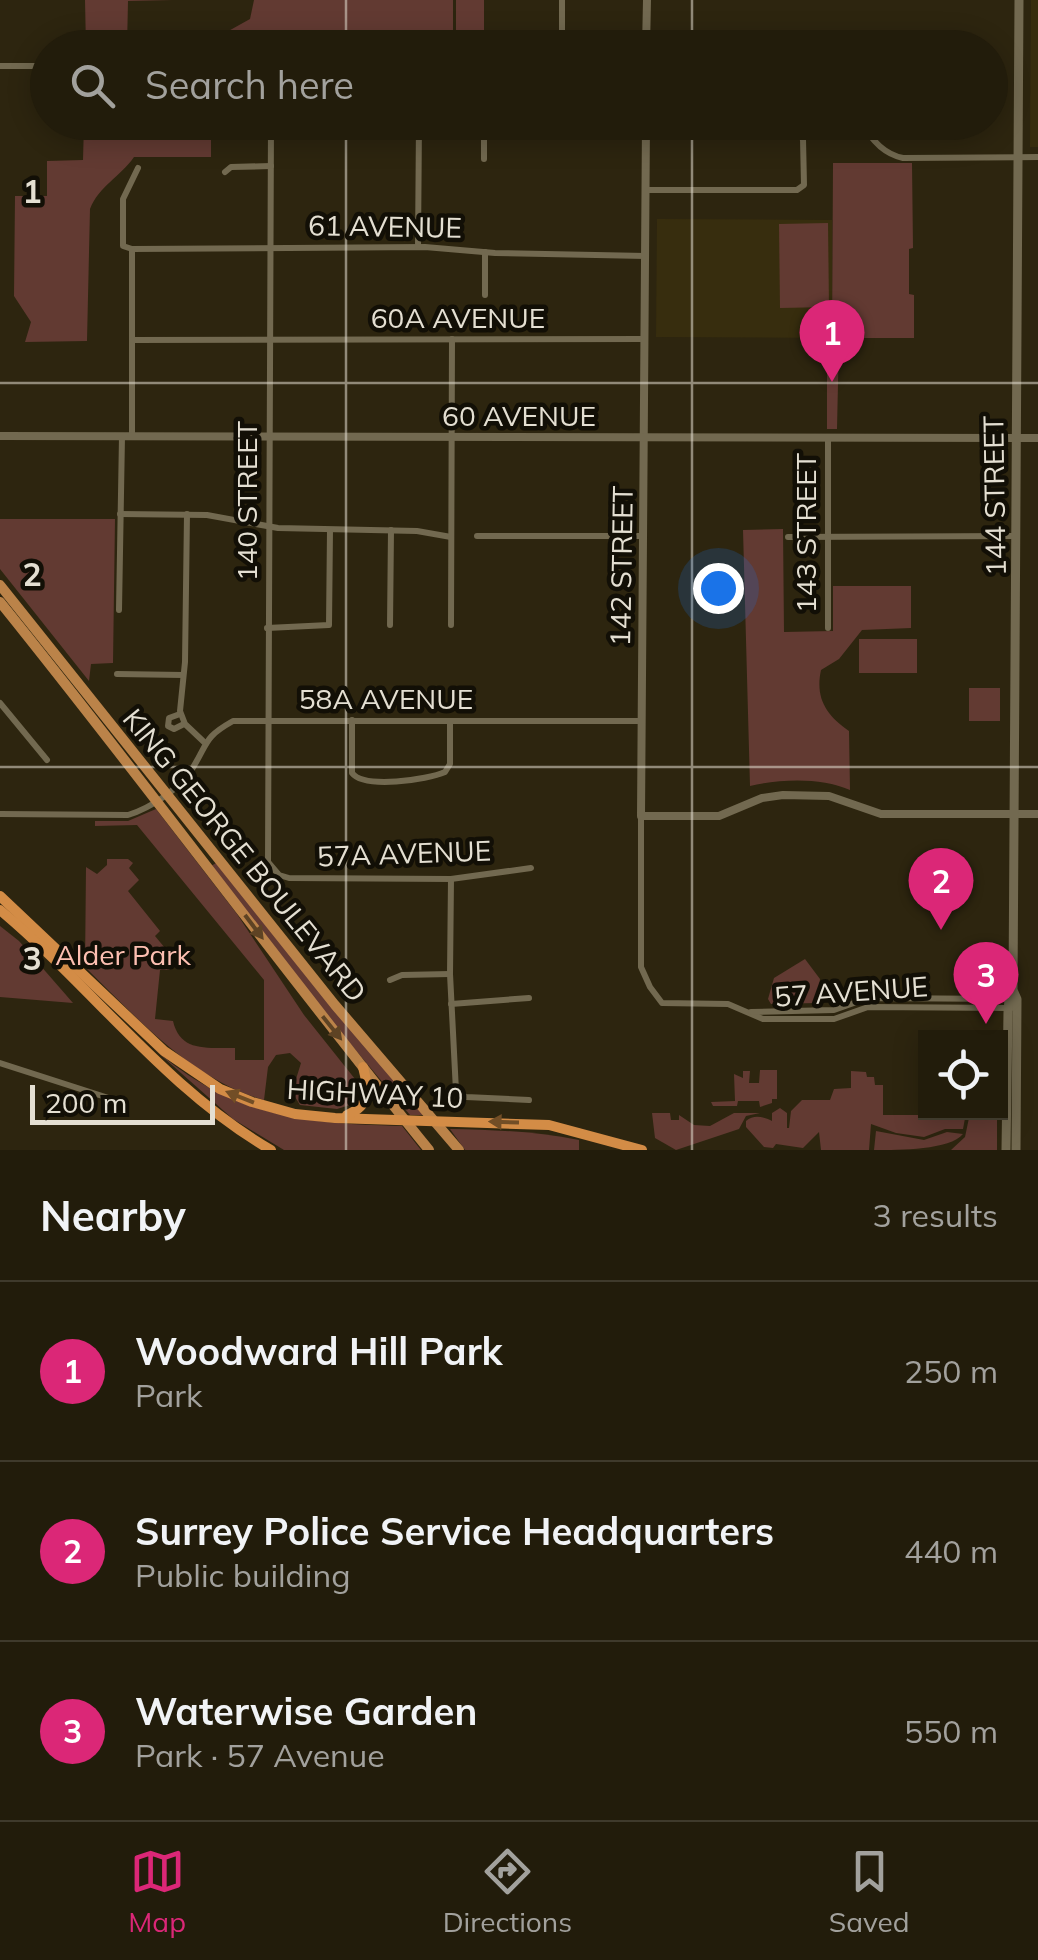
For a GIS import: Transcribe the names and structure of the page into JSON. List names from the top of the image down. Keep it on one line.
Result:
{"streets":{"highway":["HIGHWAY 10"],"main road":["144 STREET","KING GEORGE BOULEVARD"],"street":["61 AVENUE","60A AVENUE","60 AVENUE","140 STREET","143 STREET","142 STREET","58A AVENUE","57A AVENUE","57 AVENUE"]},"crossings":[["61 AVENUE","140 STREET"],["61 AVENUE","142 STREET"],["60A AVENUE","140 STREET"],["60A AVENUE","142 STREET"],["60 AVENUE","144 STREET"],["60 AVENUE","140 STREET"],["60 AVENUE","143 STREET"],["60 AVENUE","142 STREET"],["144 STREET","57 AVENUE"],["140 STREET","58A AVENUE"],["140 STREET","57A AVENUE"],["142 STREET","58A AVENUE"],["142 STREET","57 AVENUE"],["KING GEORGE BOULEVARD","HIGHWAY 10"]],"parks":["Alder Park"],"scale_bar":"200 m","page":{"search":"Search here","pins":["1","2","3"],"scale":"200 m","heading":["Nearby","3 results"],"list":[{"mark":"1","name":"Woodward Hill Park","note":"Park","value":"250 m"},{"mark":"2","name":"Surrey Police Service Headquarters","note":"Public building","value":"440 m"},{"mark":"3","name":"Waterwise Garden","note":"Park · 57 Avenue","value":"550 m"}],"nav":["Map","Directions","Saved"]},"grid":{"rows":["1","2","3"]}}
